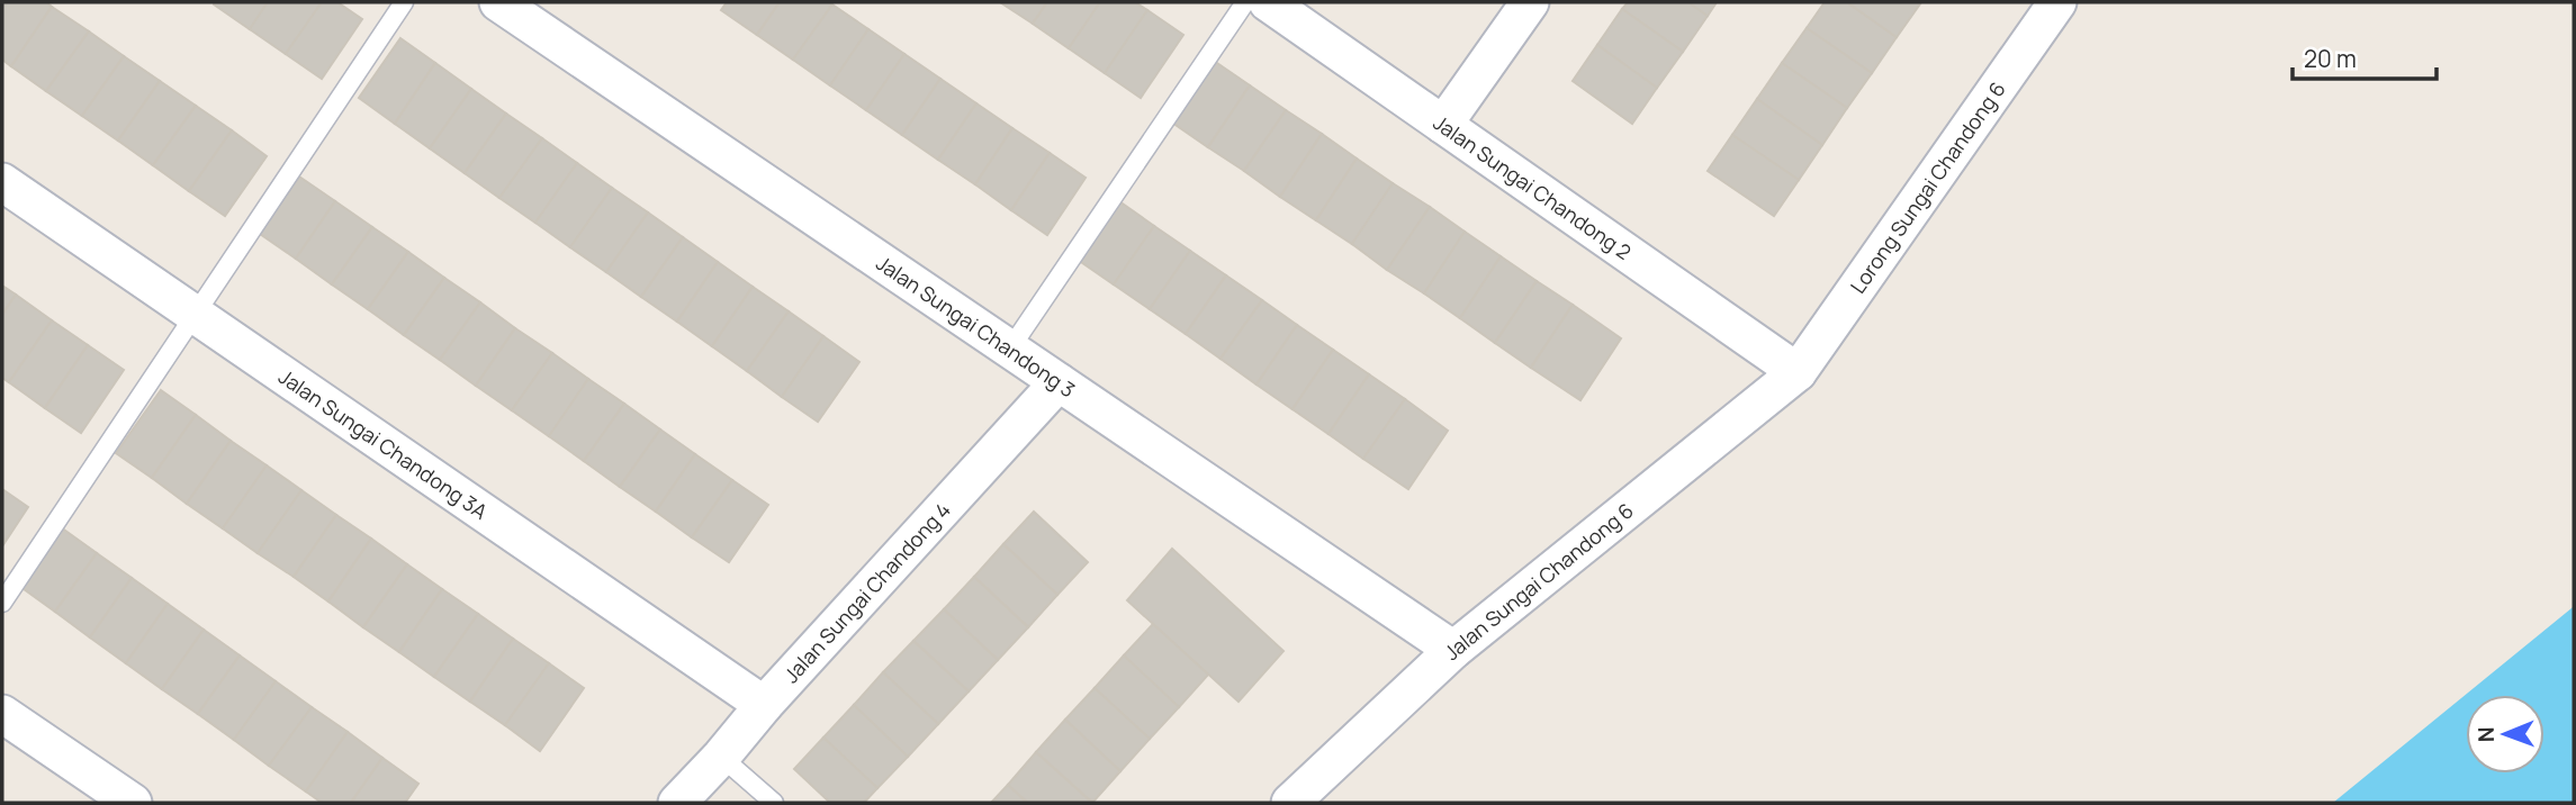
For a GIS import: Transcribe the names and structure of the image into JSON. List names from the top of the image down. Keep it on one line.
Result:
{"streets":{"street":["Jalan Sungai Chandong 2","Lorong Sungai Chandong 6","Jalan Sungai Chandong 3","Jalan Sungai Chandong 3A","Jalan Sungai Chandong 6","Jalan Sungai Chandong 4"]},"crossings":[["Jalan Sungai Chandong 2","Lorong Sungai Chandong 6"],["Jalan Sungai Chandong 2","Jalan Sungai Chandong 6"],["Lorong Sungai Chandong 6","Jalan Sungai Chandong 6"],["Jalan Sungai Chandong 3","Jalan Sungai Chandong 6"],["Jalan Sungai Chandong 3","Jalan Sungai Chandong 4"],["Jalan Sungai Chandong 3A","Jalan Sungai Chandong 4"]],"scale_bar":"20 m","north":"left"}
